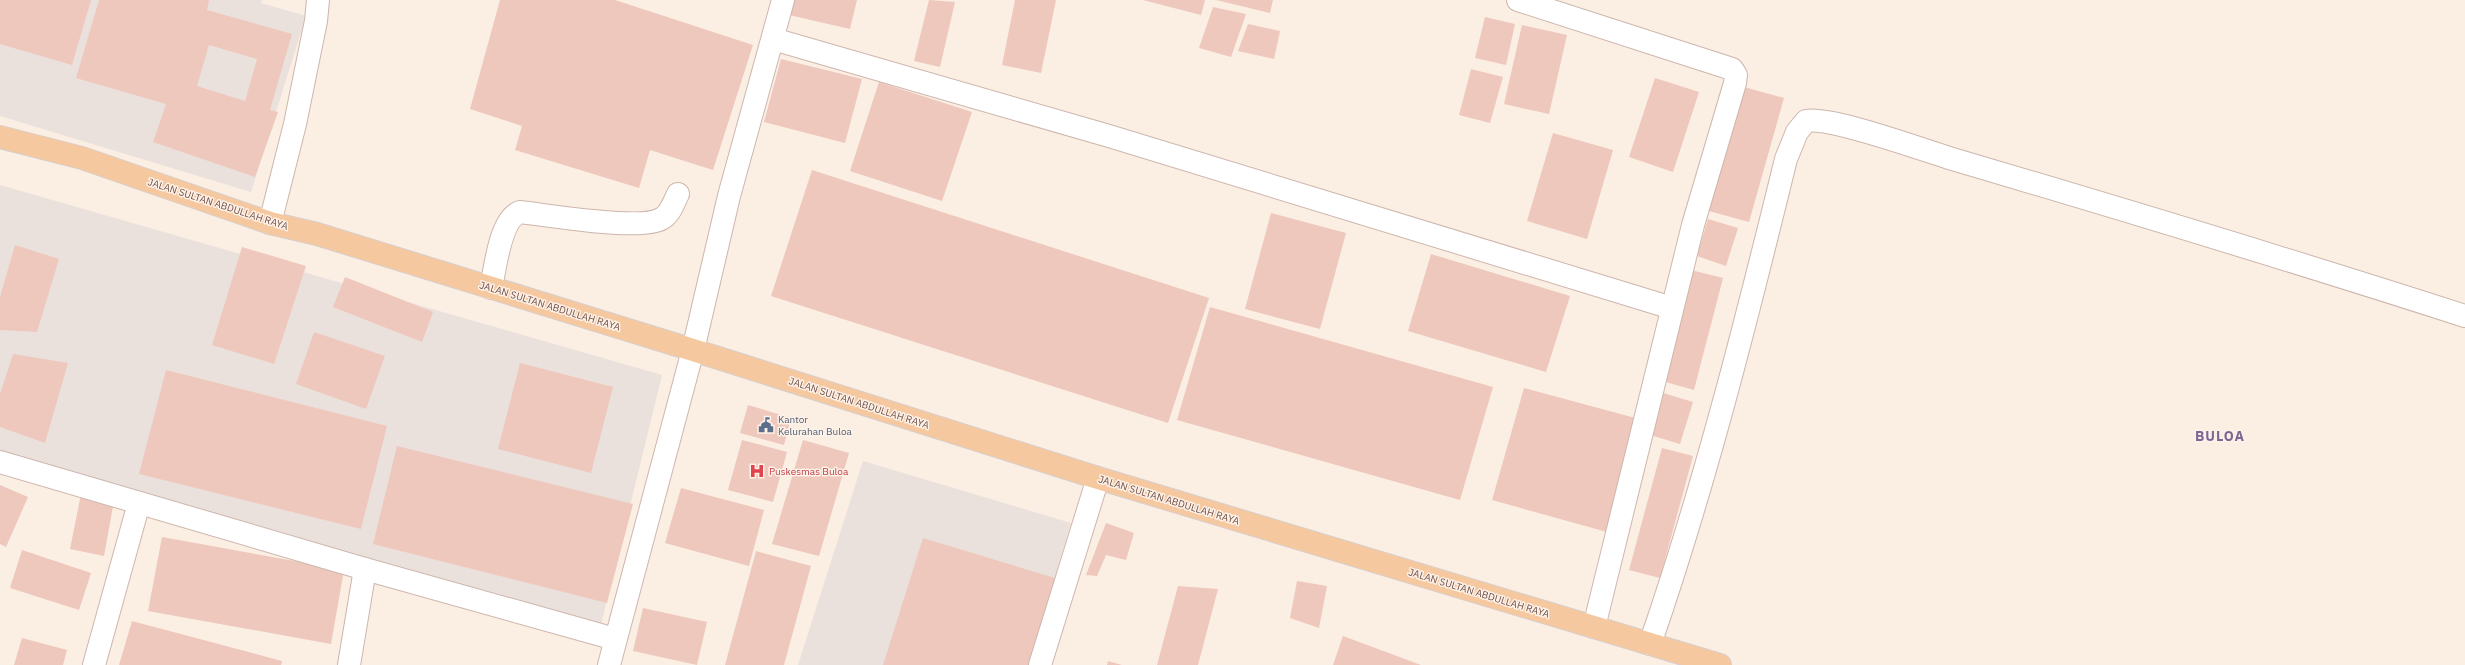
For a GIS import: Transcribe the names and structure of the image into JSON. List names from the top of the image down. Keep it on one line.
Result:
{"streets":{"main road":["JALAN SULTAN ABDULLAH RAYA"]},"districts":["BULOA"],"places":{"public building":["Kantor Kelurahan Buloa"],"hospital":["Puskesmas Buloa"]}}
